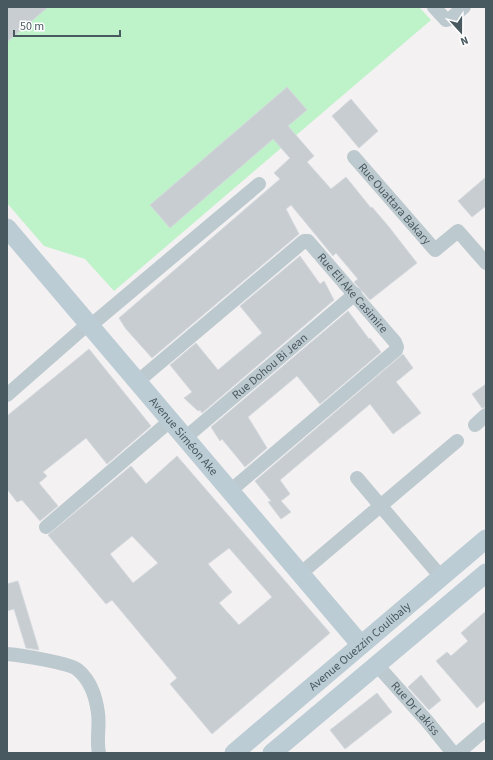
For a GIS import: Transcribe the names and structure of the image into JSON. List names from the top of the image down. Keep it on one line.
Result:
{"streets":{"street":["Rue Ouattara Bakary","Rue Eli Ake Casimire","Rue Dohou Bi Jean","Avenue Siméon Ake","Avenue Ouezzin Coulibaly","Rue Dr Lakiss"]},"crossings":[["Rue Eli Ake Casimire","Rue Dohou Bi Jean"],["Rue Eli Ake Casimire","Avenue Siméon Ake"],["Rue Dohou Bi Jean","Avenue Siméon Ake"],["Avenue Siméon Ake","Avenue Ouezzin Coulibaly"]],"scale_bar":"50 m","north":"bottom"}
